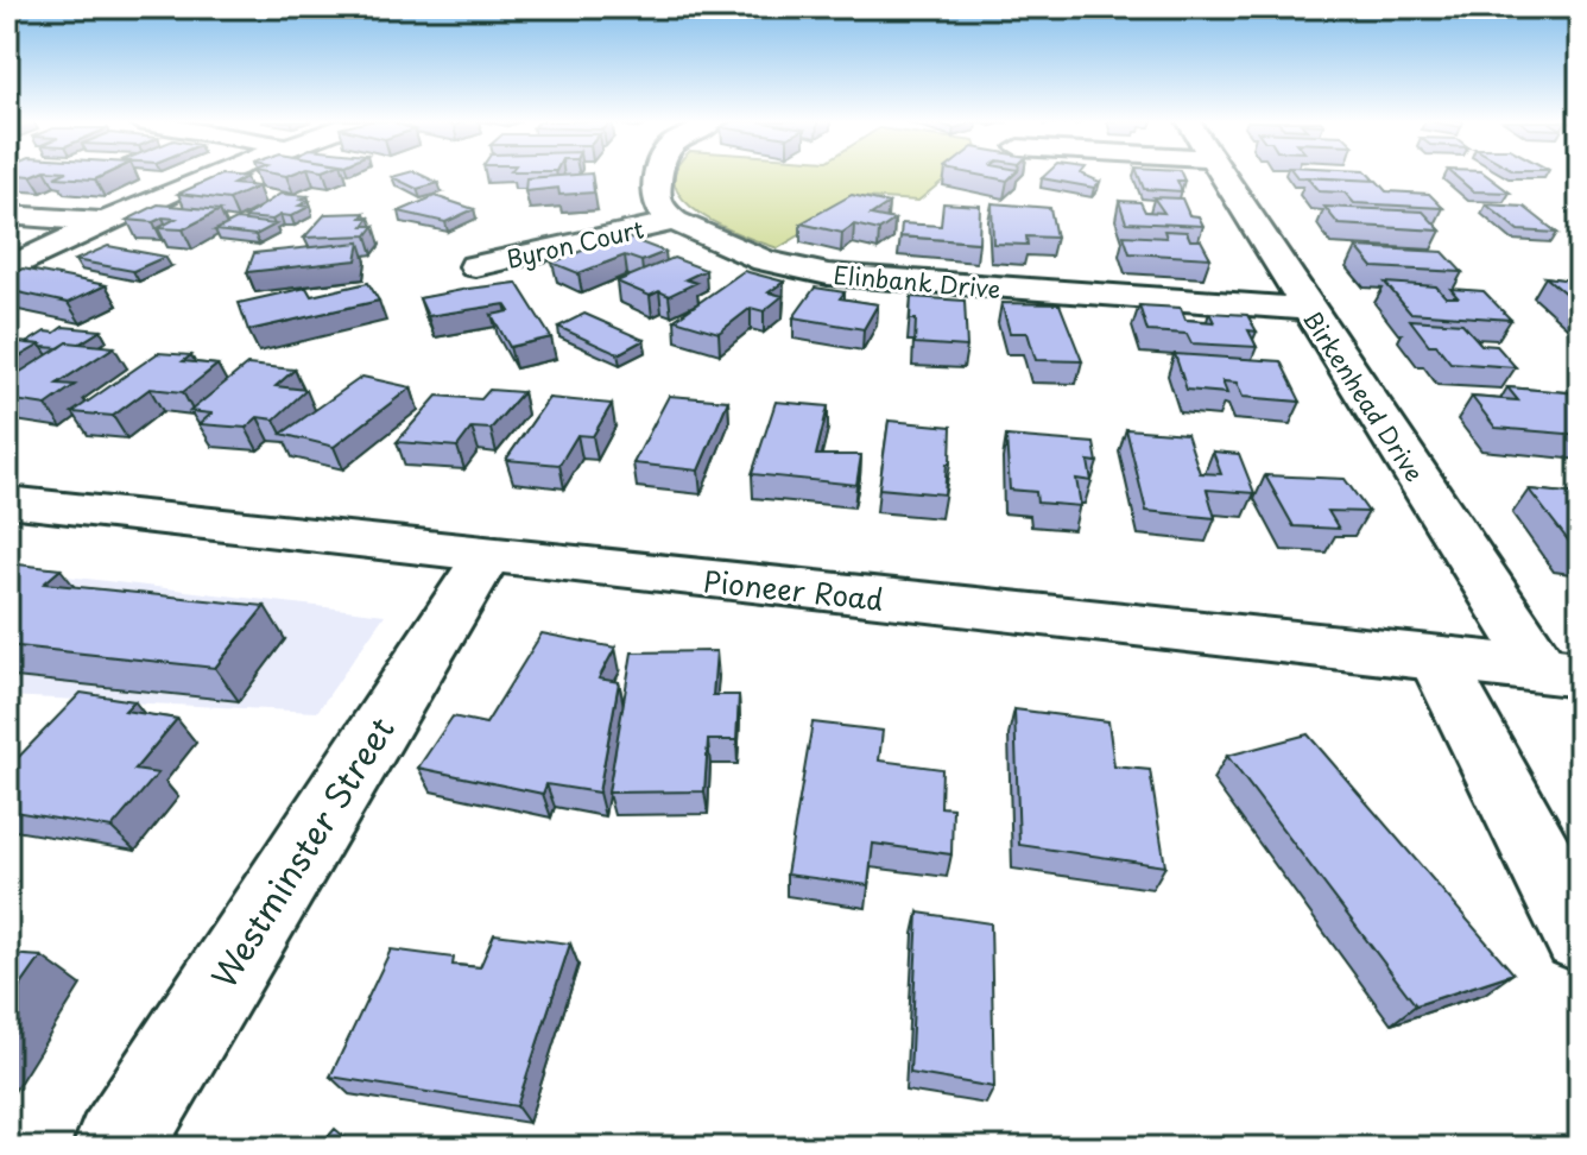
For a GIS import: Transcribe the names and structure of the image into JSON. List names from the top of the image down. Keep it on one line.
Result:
{"streets":{"street":["Byron Court","Elinbank Drive","Birkenhead Drive","Pioneer Road","Westminster Street"]},"crossings":[["Byron Court","Elinbank Drive"],["Elinbank Drive","Birkenhead Drive"],["Birkenhead Drive","Pioneer Road"],["Pioneer Road","Westminster Street"]]}
